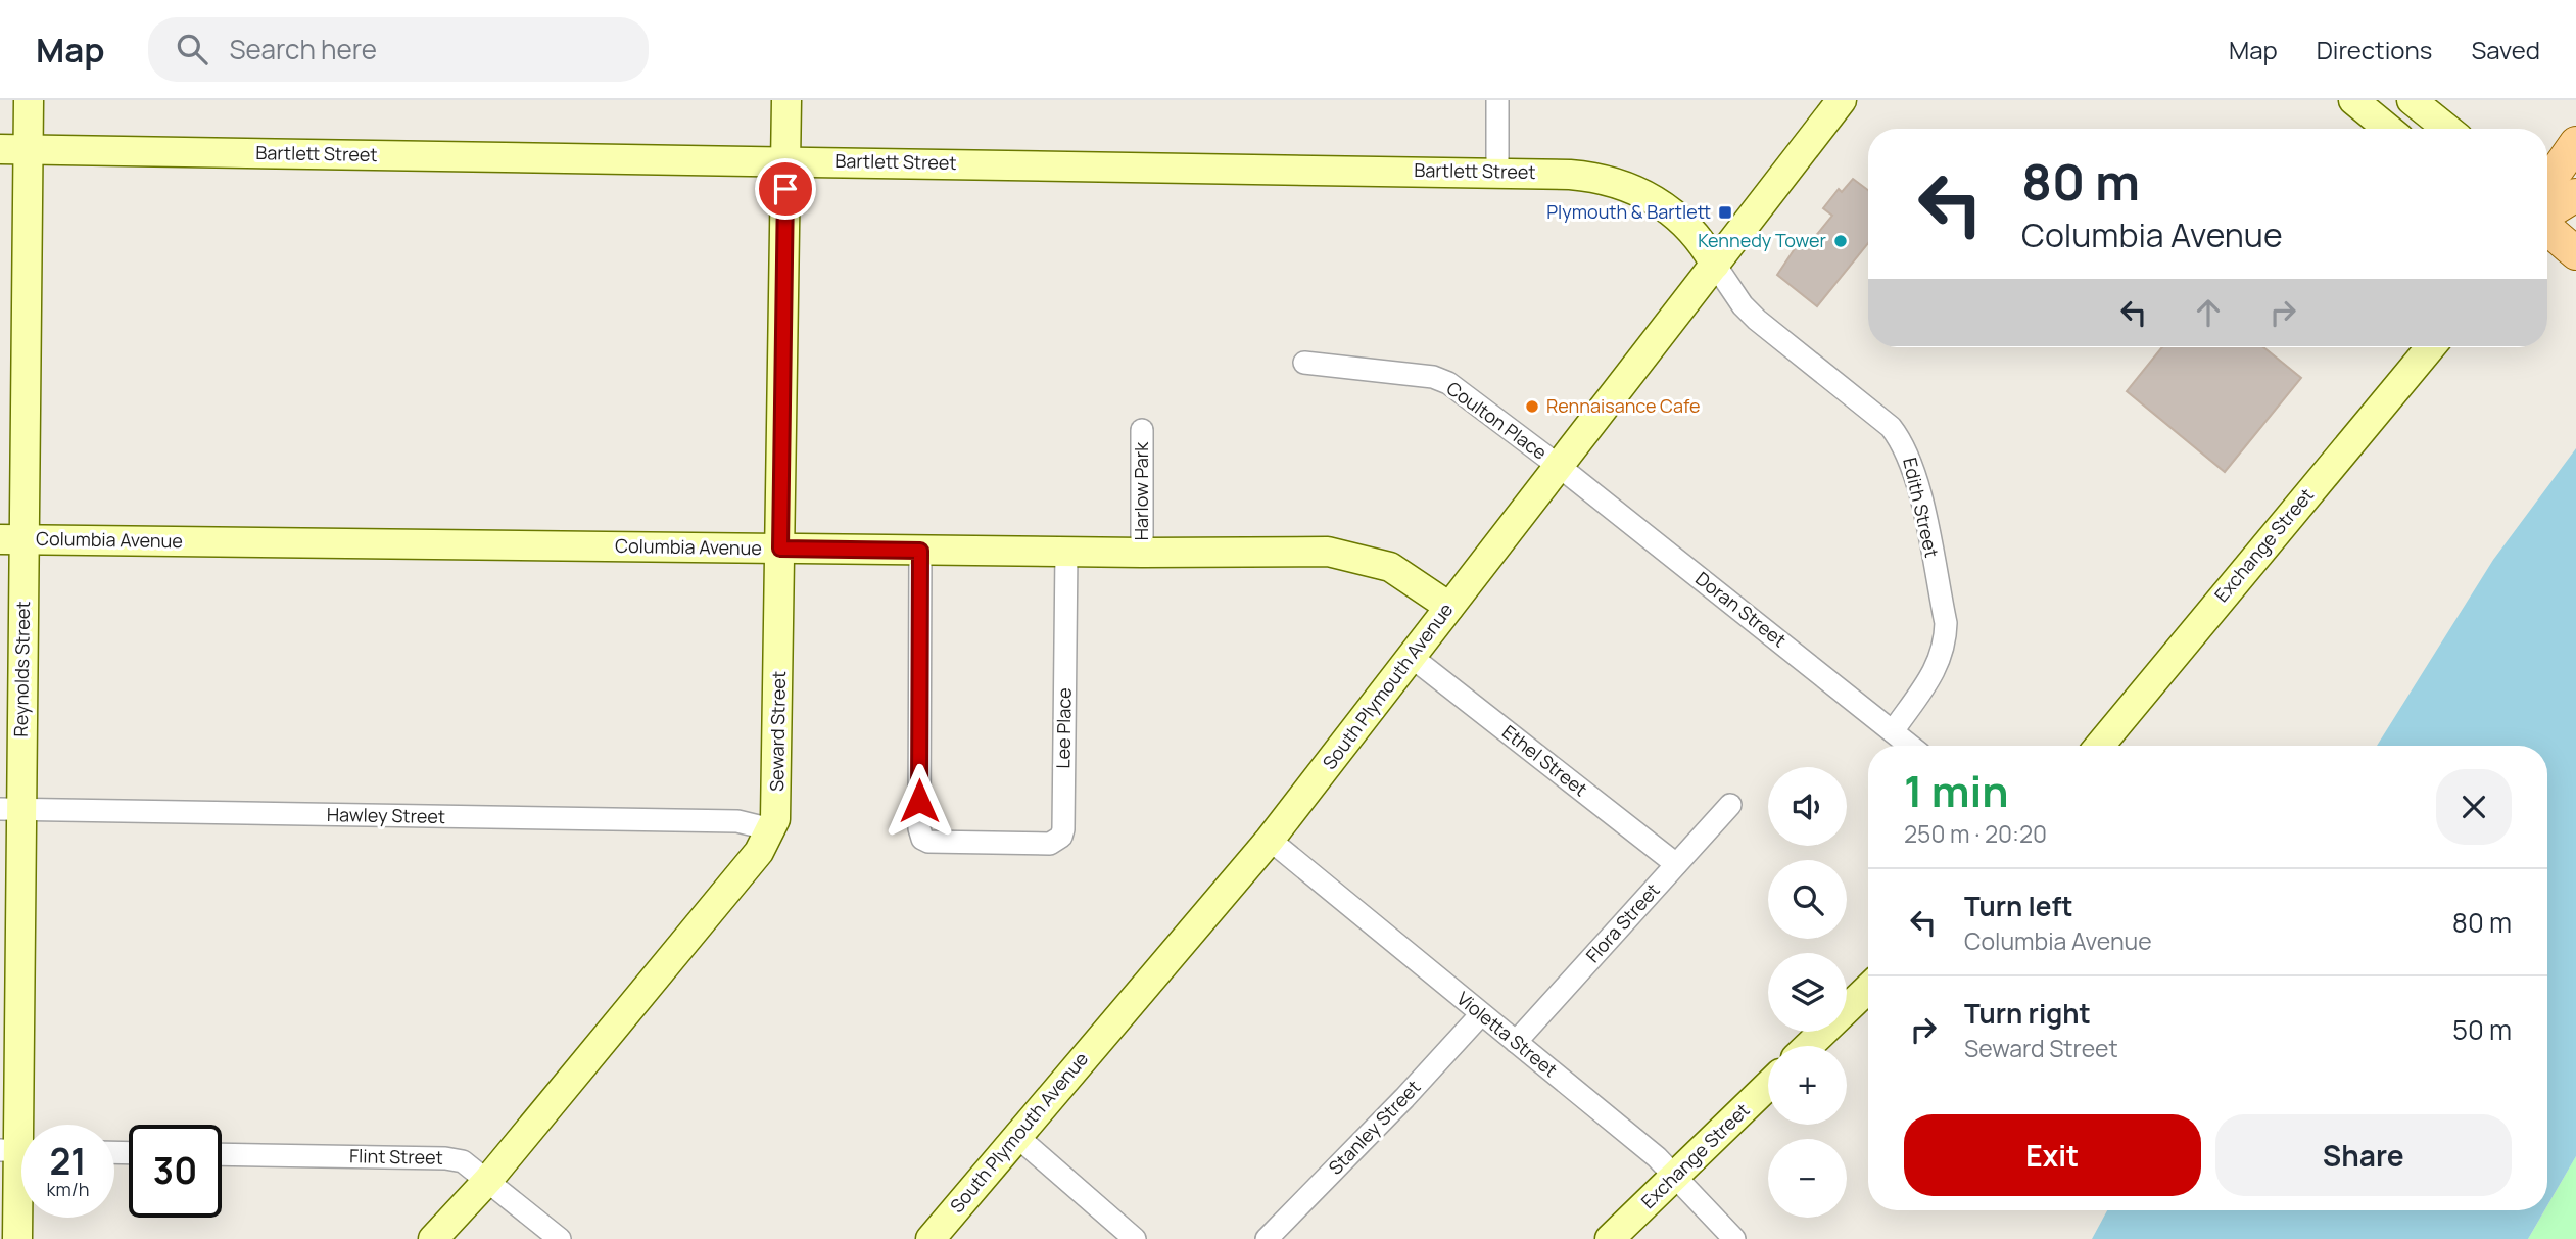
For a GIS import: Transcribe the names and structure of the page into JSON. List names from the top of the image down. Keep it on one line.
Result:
{"streets":{"street":["Bartlett Street","Coulton Place","Harlow Park","Edith Street","Columbia Avenue","Exchange Street","Doran Street","Reynolds Street","South Plymouth Avenue","Lee Place","Seward Street","Ethel Street","Hawley Street","Flora Street","Violetta Street","Stanley Street","Flint Street"]},"crossings":[["Bartlett Street","Edith Street"],["Bartlett Street","Reynolds Street"],["Bartlett Street","South Plymouth Avenue"],["Bartlett Street","Seward Street"],["Coulton Place","Doran Street"],["Coulton Place","South Plymouth Avenue"],["Harlow Park","Columbia Avenue"],["Edith Street","Doran Street"],["Edith Street","South Plymouth Avenue"],["Columbia Avenue","Reynolds Street"],["Columbia Avenue","South Plymouth Avenue"],["Columbia Avenue","Lee Place"],["Columbia Avenue","Seward Street"],["Exchange Street","Violetta Street"],["Doran Street","South Plymouth Avenue"],["Reynolds Street","Hawley Street"],["South Plymouth Avenue","Ethel Street"],["South Plymouth Avenue","Violetta Street"],["Seward Street","Hawley Street"],["Seward Street","Flint Street"],["Ethel Street","Flora Street"],["Flora Street","Violetta Street"],["Violetta Street","Stanley Street"]],"places":{"transit":["Plymouth & Bartlett"],"other":["Kennedy Tower","Rennaisance Cafe"]},"page":{"header":"Map","search":"Search here","nav":["Map","Directions","Saved"],"turn":["80 m","Columbia Avenue"],"heading":["1 min","250 m · 20:20"],"map_buttons":["+","−"],"list":[{"name":"Turn left","note":"Columbia Avenue","value":"80 m"},{"name":"Turn right","note":"Seward Street","value":"50 m"}],"buttons":["Exit","Share"],"speed":"21 km/h","limit":"30"}}
